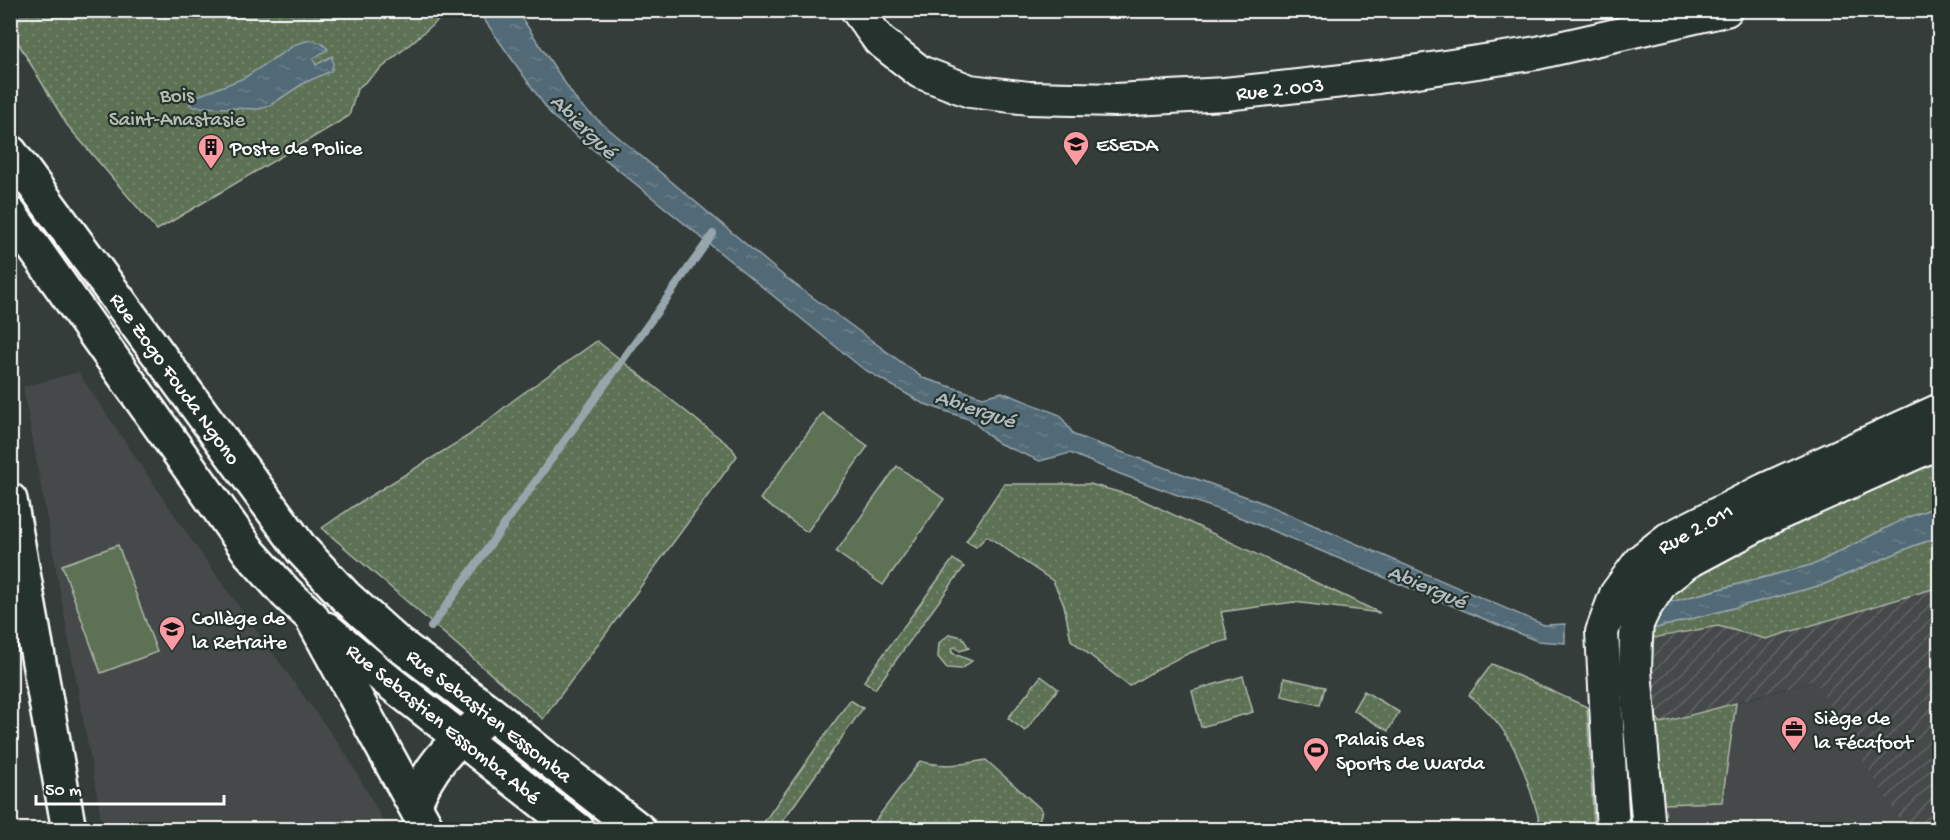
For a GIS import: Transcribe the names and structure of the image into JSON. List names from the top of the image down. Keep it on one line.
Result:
{"streets":{"main road":["Rue Zogo Fouda Ngono","Rue Sebastien Essomba","Rue Sebastien Essomba Abé"],"street":["Rue 2.003","Rue 2.011"]},"crossings":[["Rue Zogo Fouda Ngono","Rue Sebastien Essomba"],["Rue Zogo Fouda Ngono","Rue Sebastien Essomba Abé"]],"water":["Abiergué"],"parks":["Bois Saint-Anastasie"],"places":{"school or university":["ESEDA","Collège de la Retraite"],"building":["Poste de Police"],"office":["Siège de la Fécafoot"],"sports":["Palais des Sports de Warda"]},"scale_bar":"50 m"}
